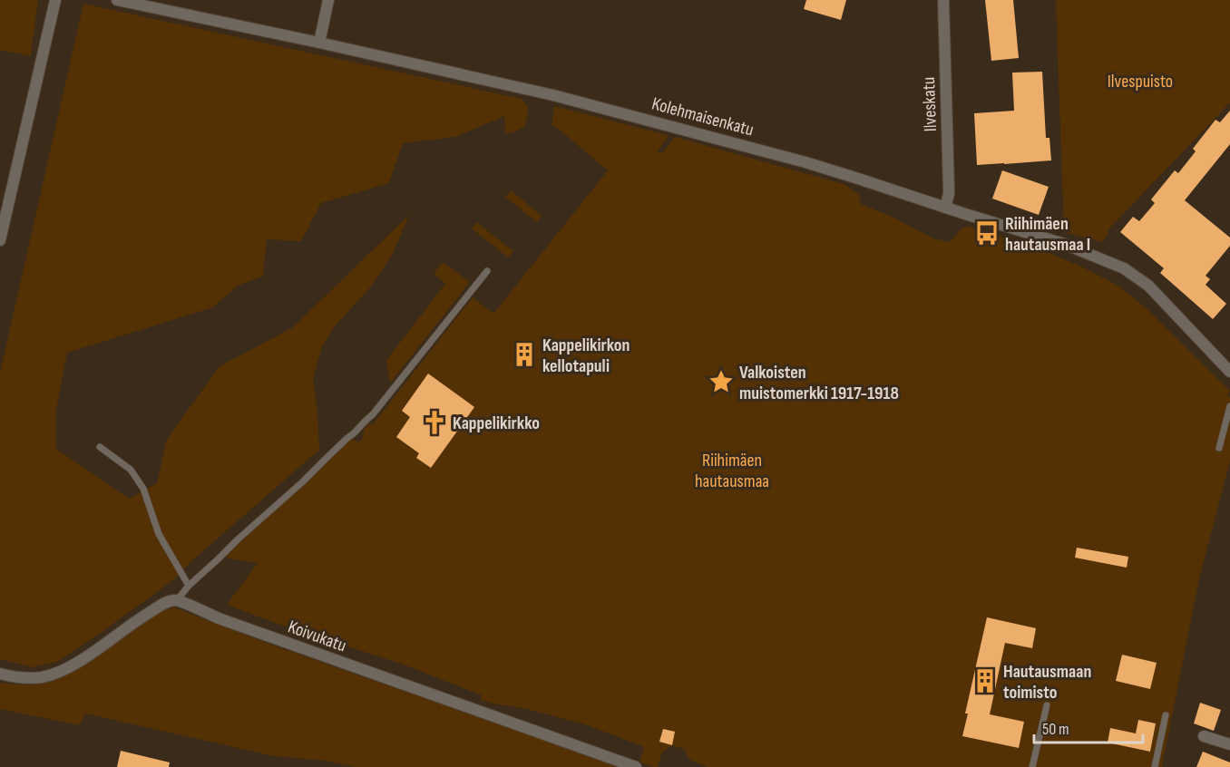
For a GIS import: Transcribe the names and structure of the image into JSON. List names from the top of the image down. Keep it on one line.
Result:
{"streets":{"street":["Ilveskatu","Kolehmaisenkatu","Koivukatu"]},"crossings":[["Ilveskatu","Kolehmaisenkatu"]],"parks":["Ilvespuisto","Riihimäen hautausmaa"],"places":{"bus stop":["Riihimäen hautausmaa I"],"building":["Kappelikirkon kellotapuli","Hautausmaan toimisto"],"place":["Valkoisten muistomerkki 1917-1918"],"church":["Kappelikirkko"]},"scale_bar":"50 m"}
